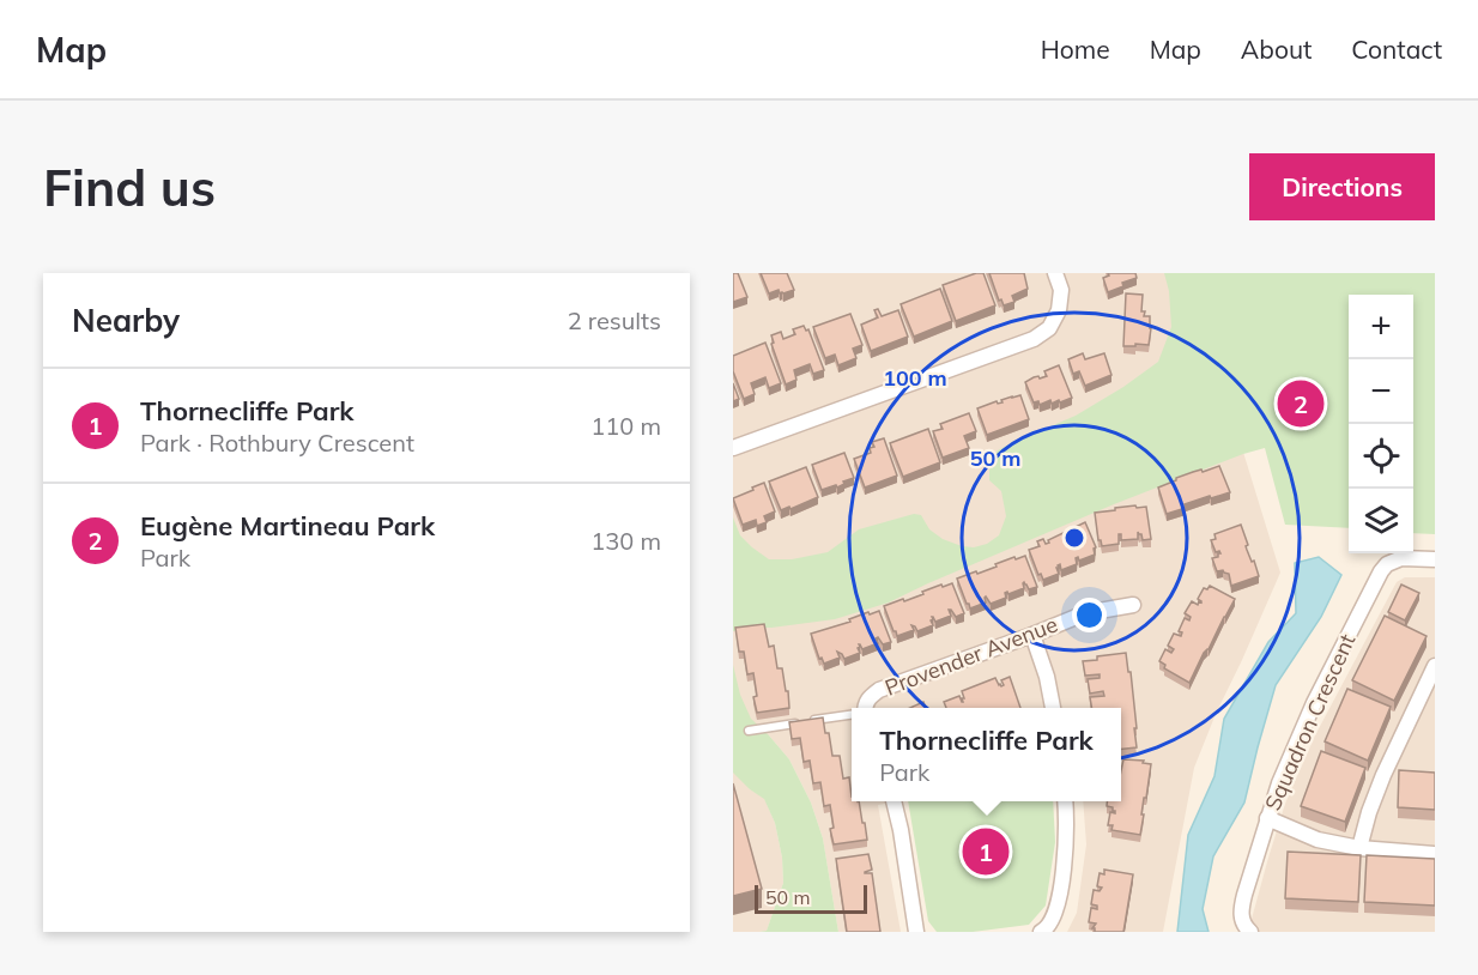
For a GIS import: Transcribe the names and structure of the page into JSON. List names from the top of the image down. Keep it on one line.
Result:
{"streets":{"street":["Provender Avenue","Squadron Crescent"]},"scale_bar":"50 m","page":{"header":"Map","nav":["Home","Map","About","Contact"],"buttons":"Directions","title":"Find us","heading":["Nearby","2 results"],"map_buttons":["+","−"],"list":[{"mark":"1","name":"Thornecliffe Park","note":"Park · Rothbury Crescent","value":"110 m"},{"mark":"2","name":"Eugène Martineau Park","note":"Park","value":"130 m"}],"pins":["2","1"],"popup":["Thornecliffe Park","Park"],"scale":"50 m"},"rings":["100 m","50 m"]}
